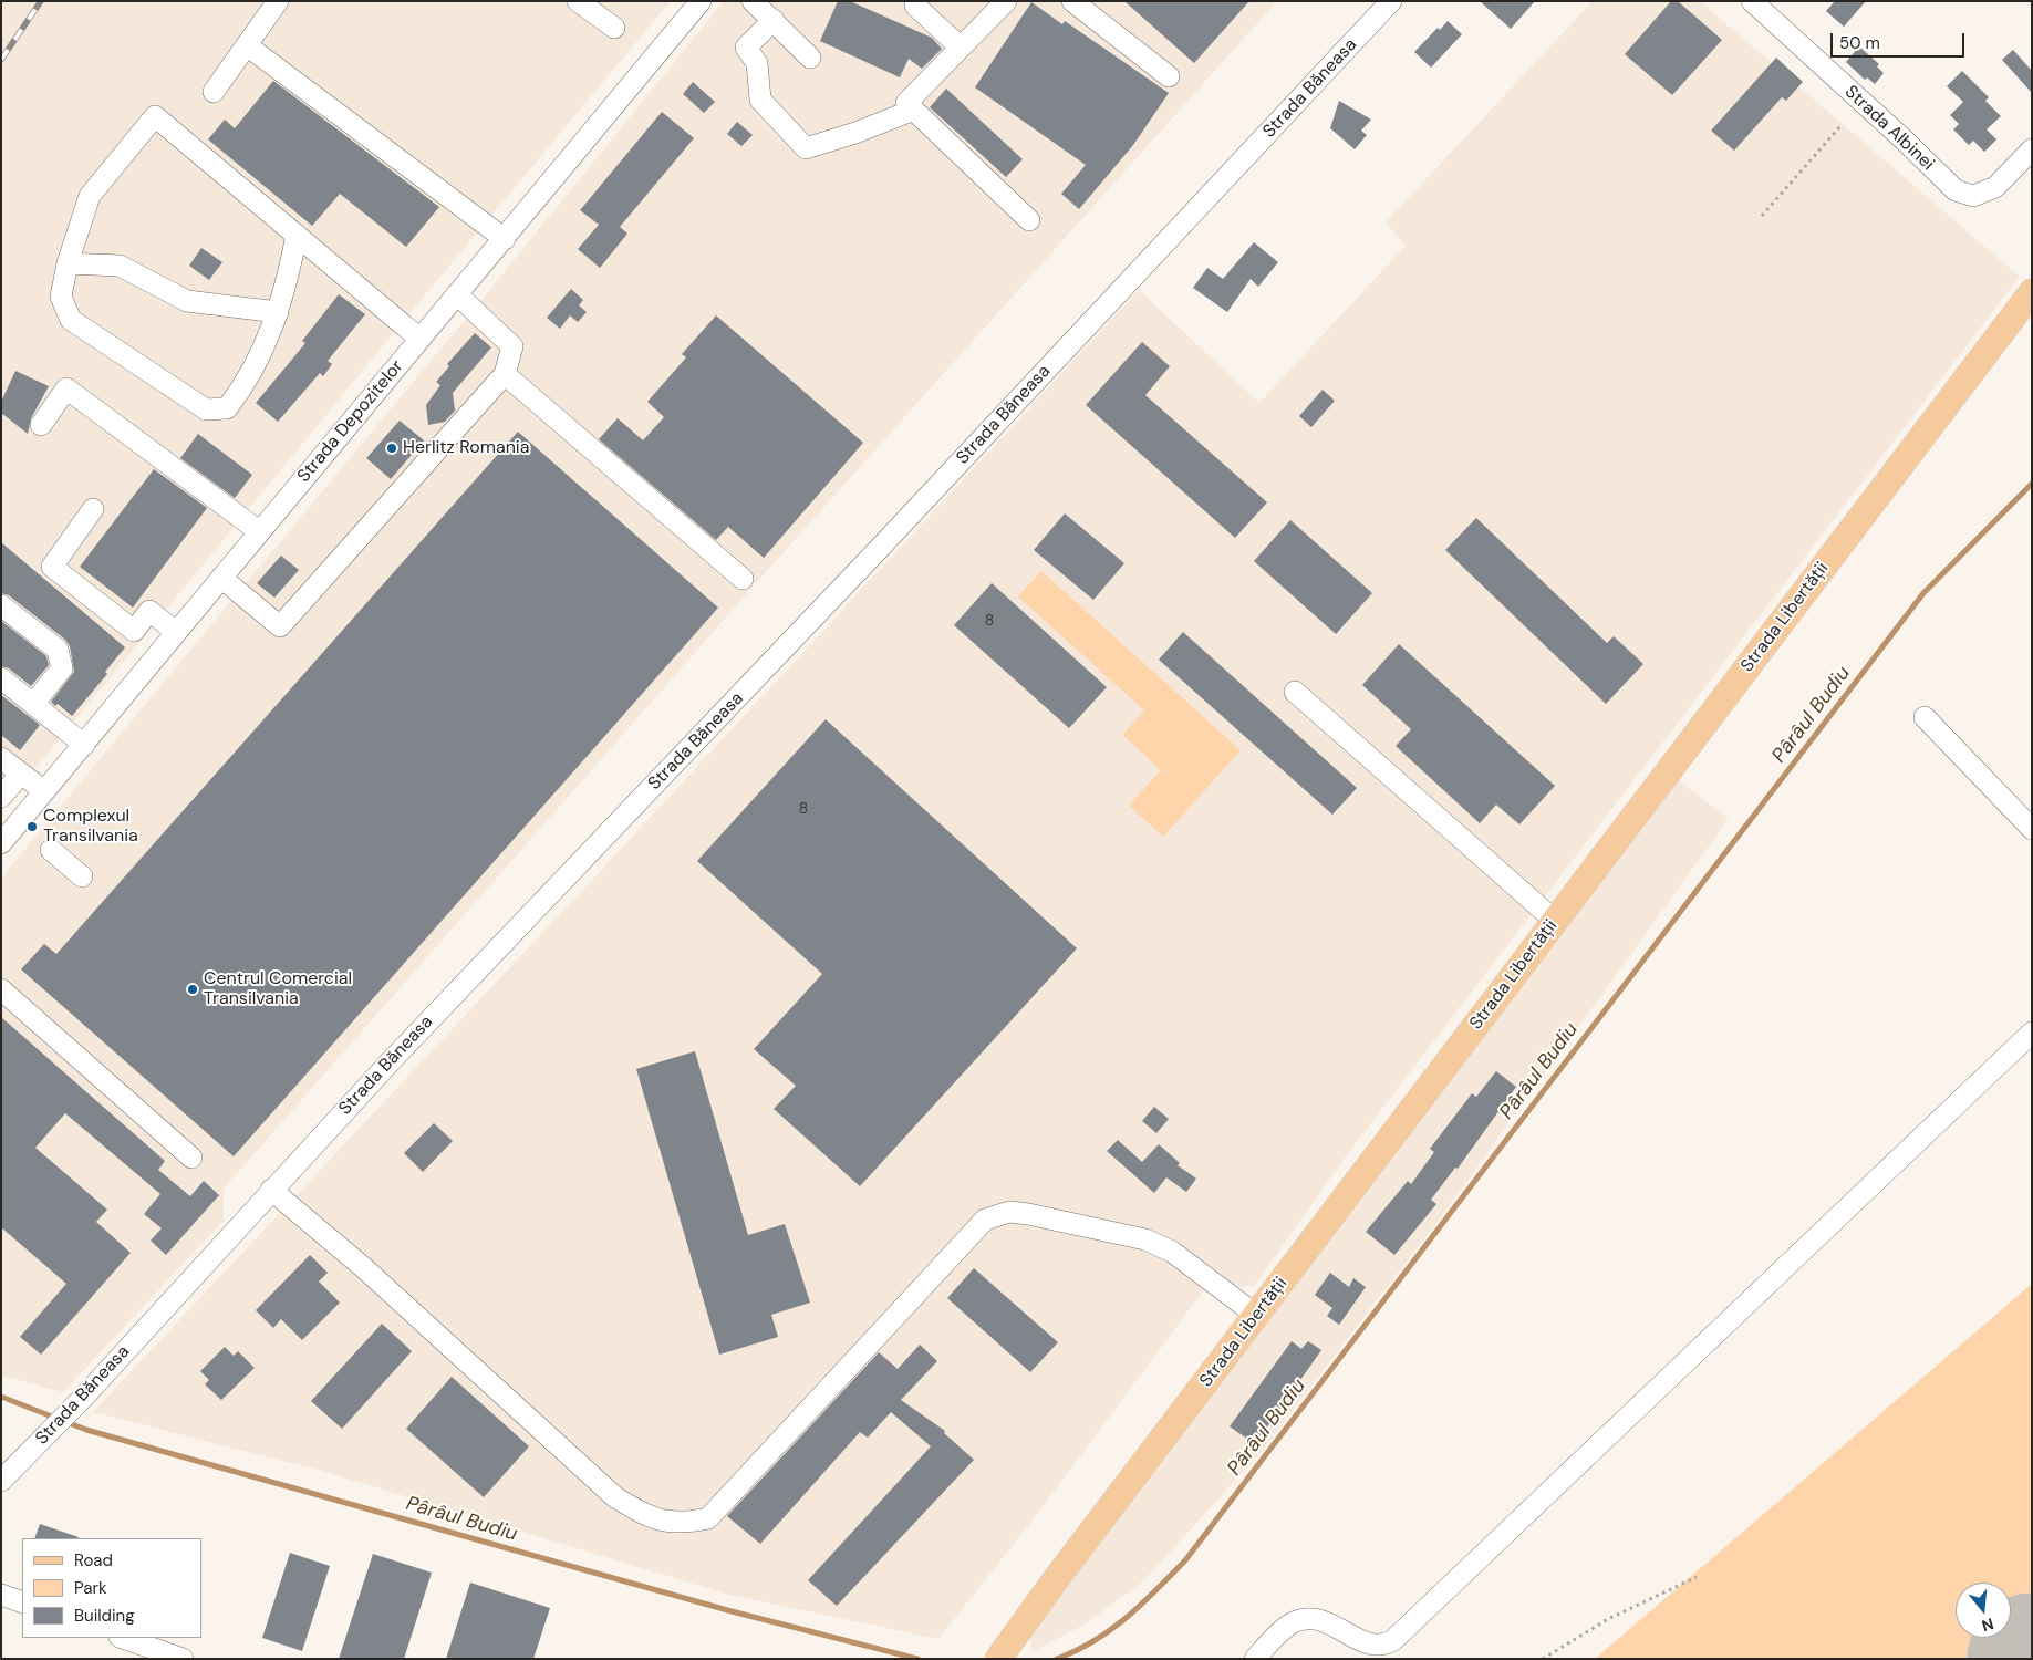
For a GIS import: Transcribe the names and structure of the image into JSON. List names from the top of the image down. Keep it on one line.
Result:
{"streets":{"main road":["Strada Libertății"],"street":["Strada Băneasa","Strada Albinei","Strada Depozitelor"]},"water":["Pârâul Budiu"],"places":["Herlitz Romania","Complexul Transilvania","Centrul Comercial Transilvania"],"house_numbers":["8","8"],"legend":["Road","Park","Building"],"scale_bar":"50 m","north":"bottom"}
